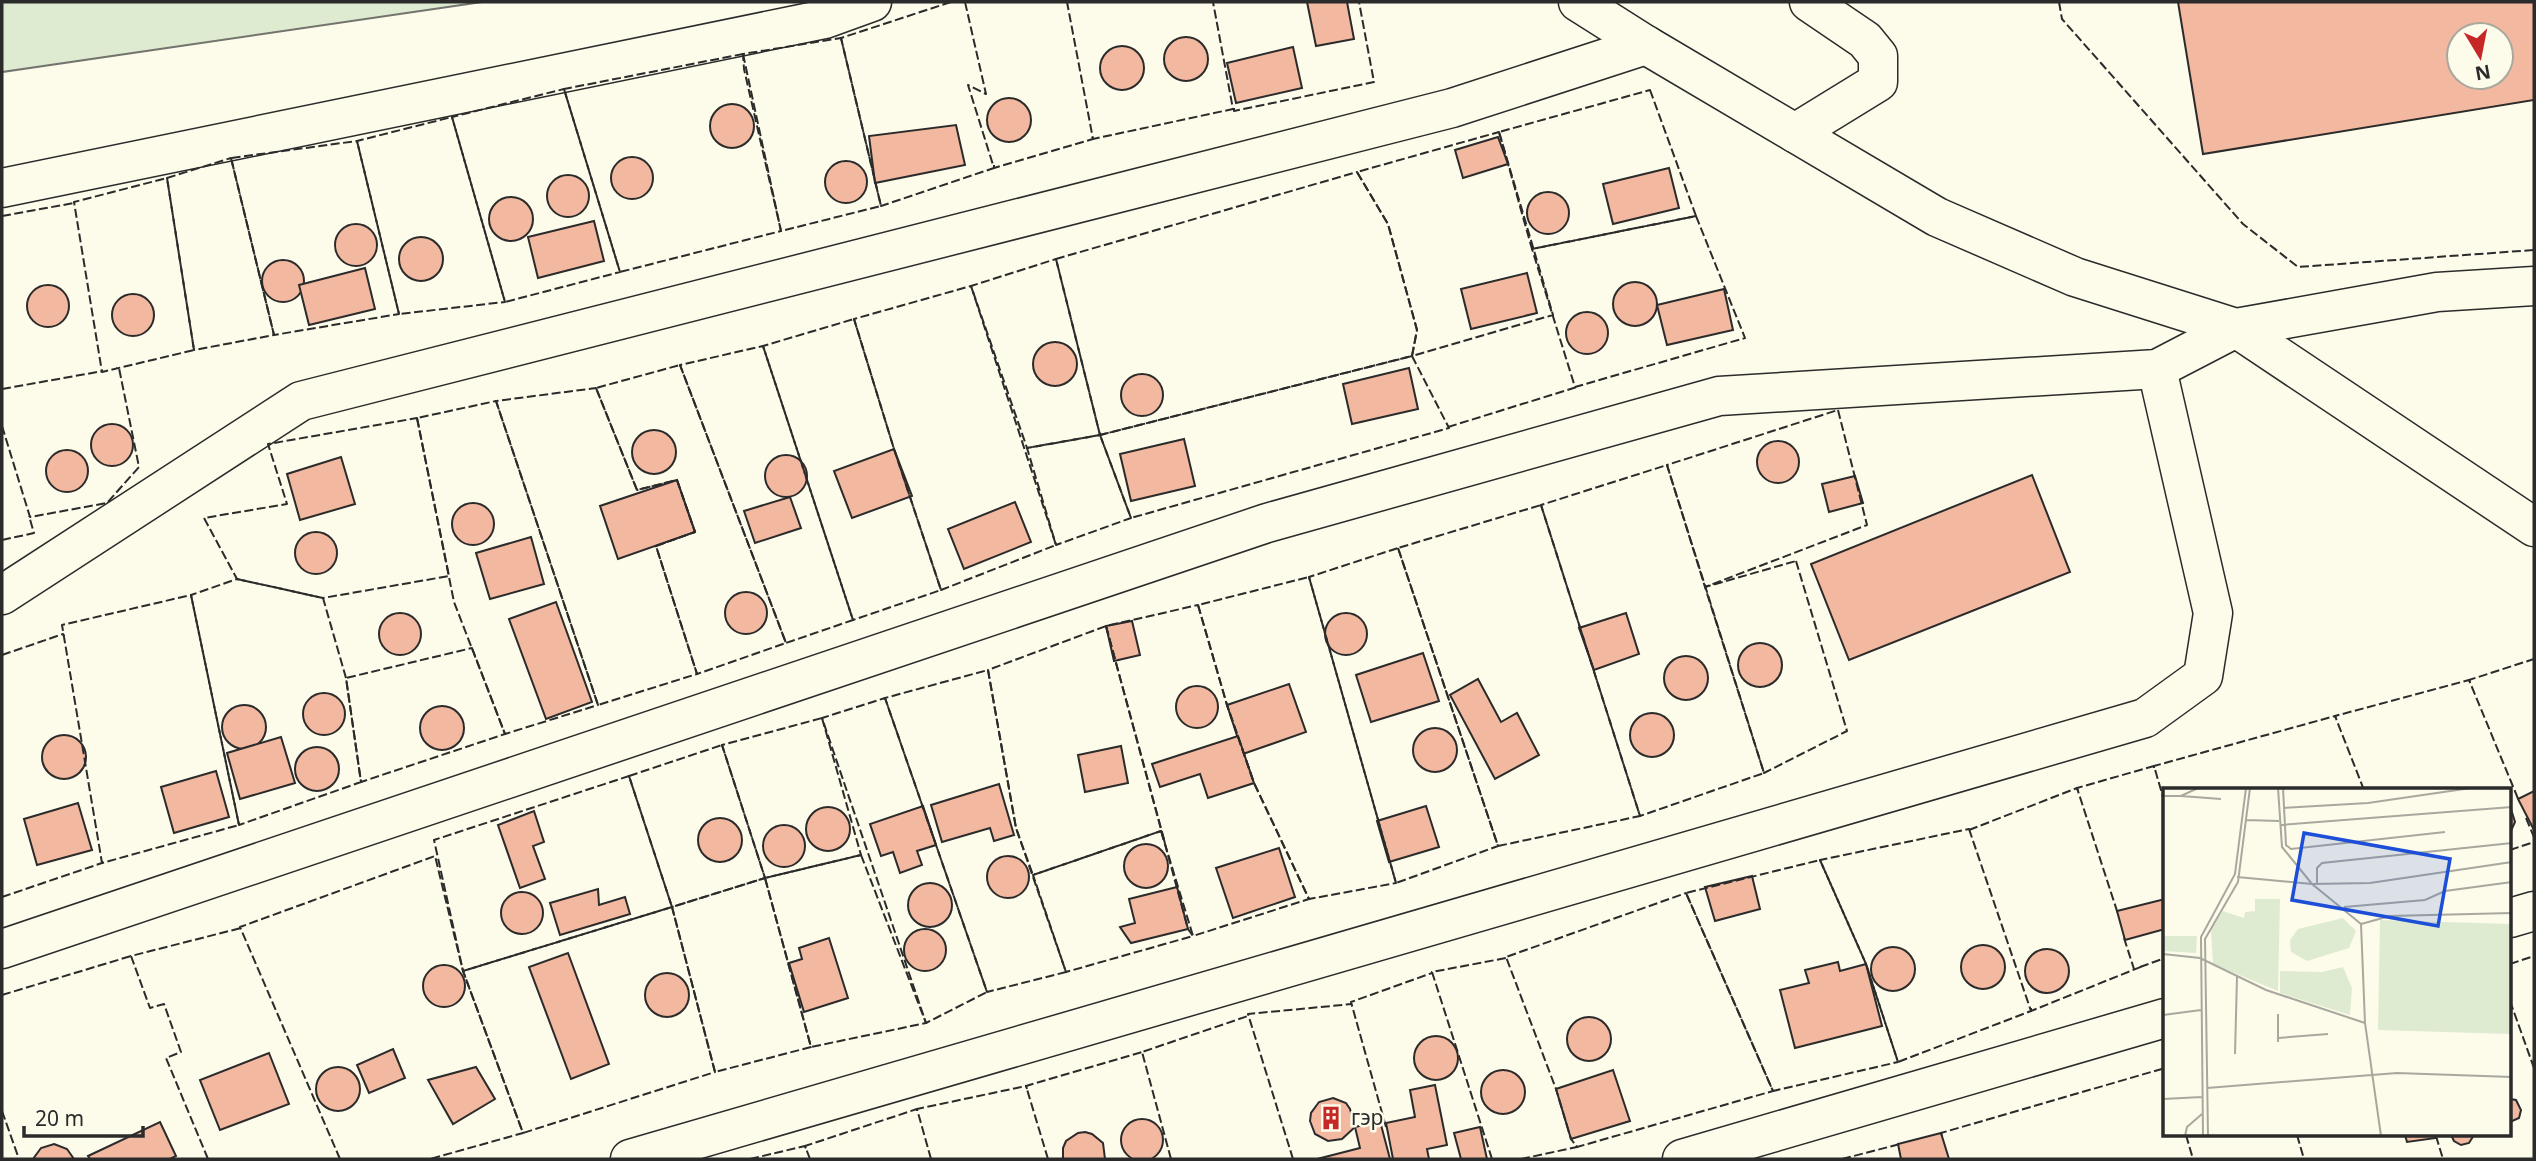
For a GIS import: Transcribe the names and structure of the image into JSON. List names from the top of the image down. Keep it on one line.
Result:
{"places":{"building":["гэр"]},"scale_bar":"20 m","north":"bottom"}
